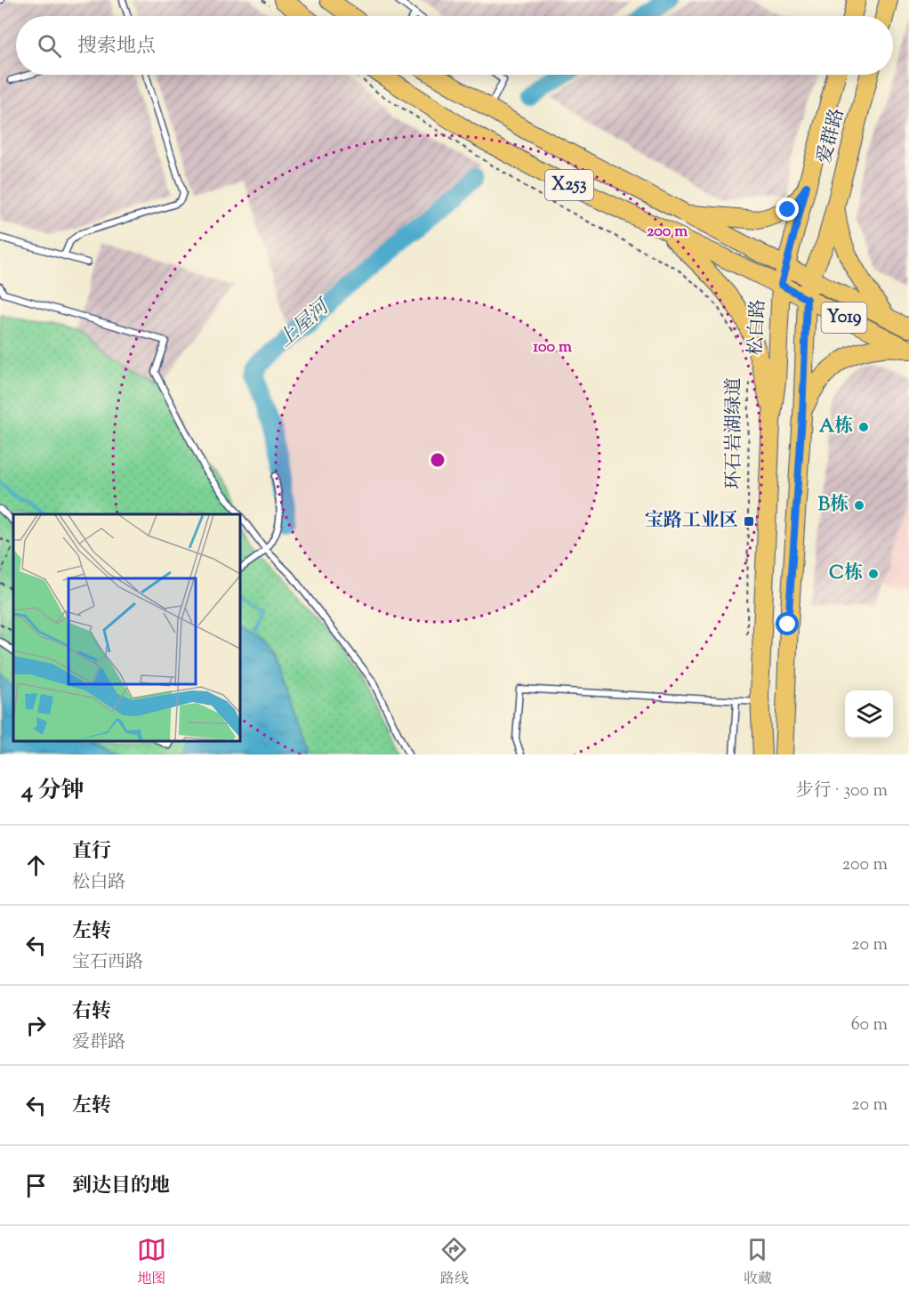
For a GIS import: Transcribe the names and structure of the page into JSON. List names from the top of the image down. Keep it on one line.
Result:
{"streets":{"main road":["爱群路","X253","Y019","松白路"],"path":["环石岩湖绿道"]},"crossings":[["爱群路","X253"],["爱群路","Y019"],["爱群路","松白路"],["X253","Y019"],["Y019","松白路"]],"water":["上屋河"],"places":{"other":["A栋","B栋","C栋"],"transit":["宝路工业区"]},"page":{"search":"搜索地点","heading":["4 分钟","步行 · 300 m"],"list":[["直行","松白路","200 m"],["左转","宝石西路","20 m"],["右转","爱群路","60 m"],["左转","20 m"],"到达目的地"],"nav":["地图","路线","收藏"]},"rings":["200 m","100 m"]}
